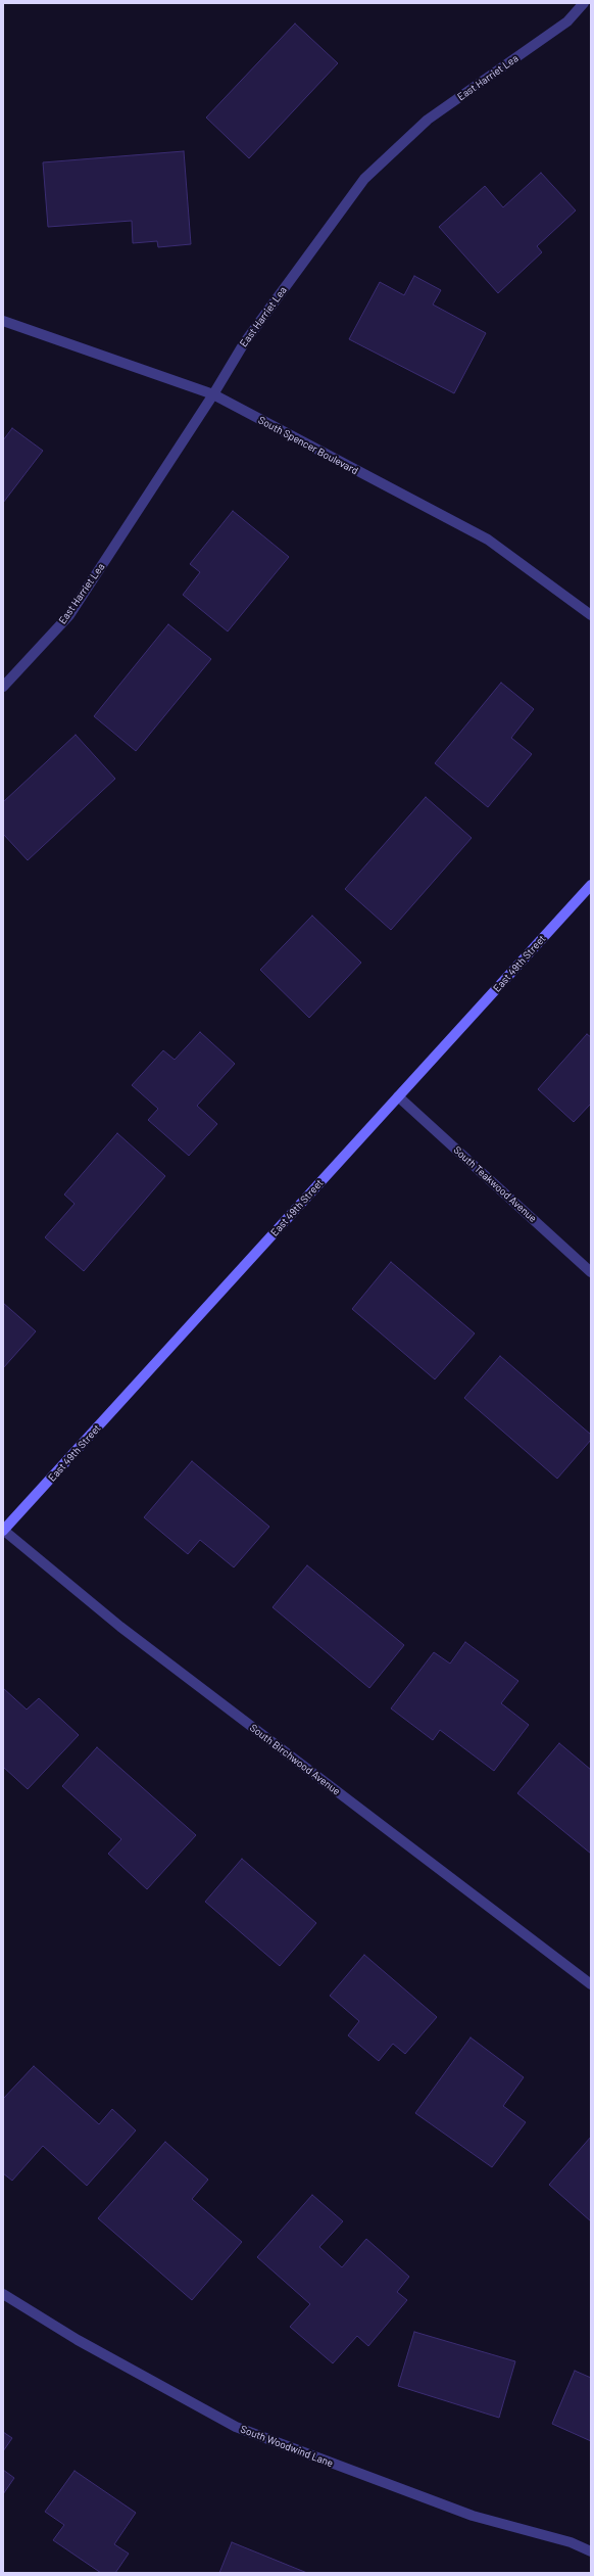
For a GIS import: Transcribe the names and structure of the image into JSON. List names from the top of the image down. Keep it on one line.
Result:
{"streets":{"street":["East Harriet Lea","South Spencer Boulevard","East 49th Street","South Teakwood Avenue","South Birchwood Avenue","South Woodwind Lane"]},"crossings":[["East Harriet Lea","South Spencer Boulevard"],["East 49th Street","South Teakwood Avenue"],["East 49th Street","South Birchwood Avenue"]]}
